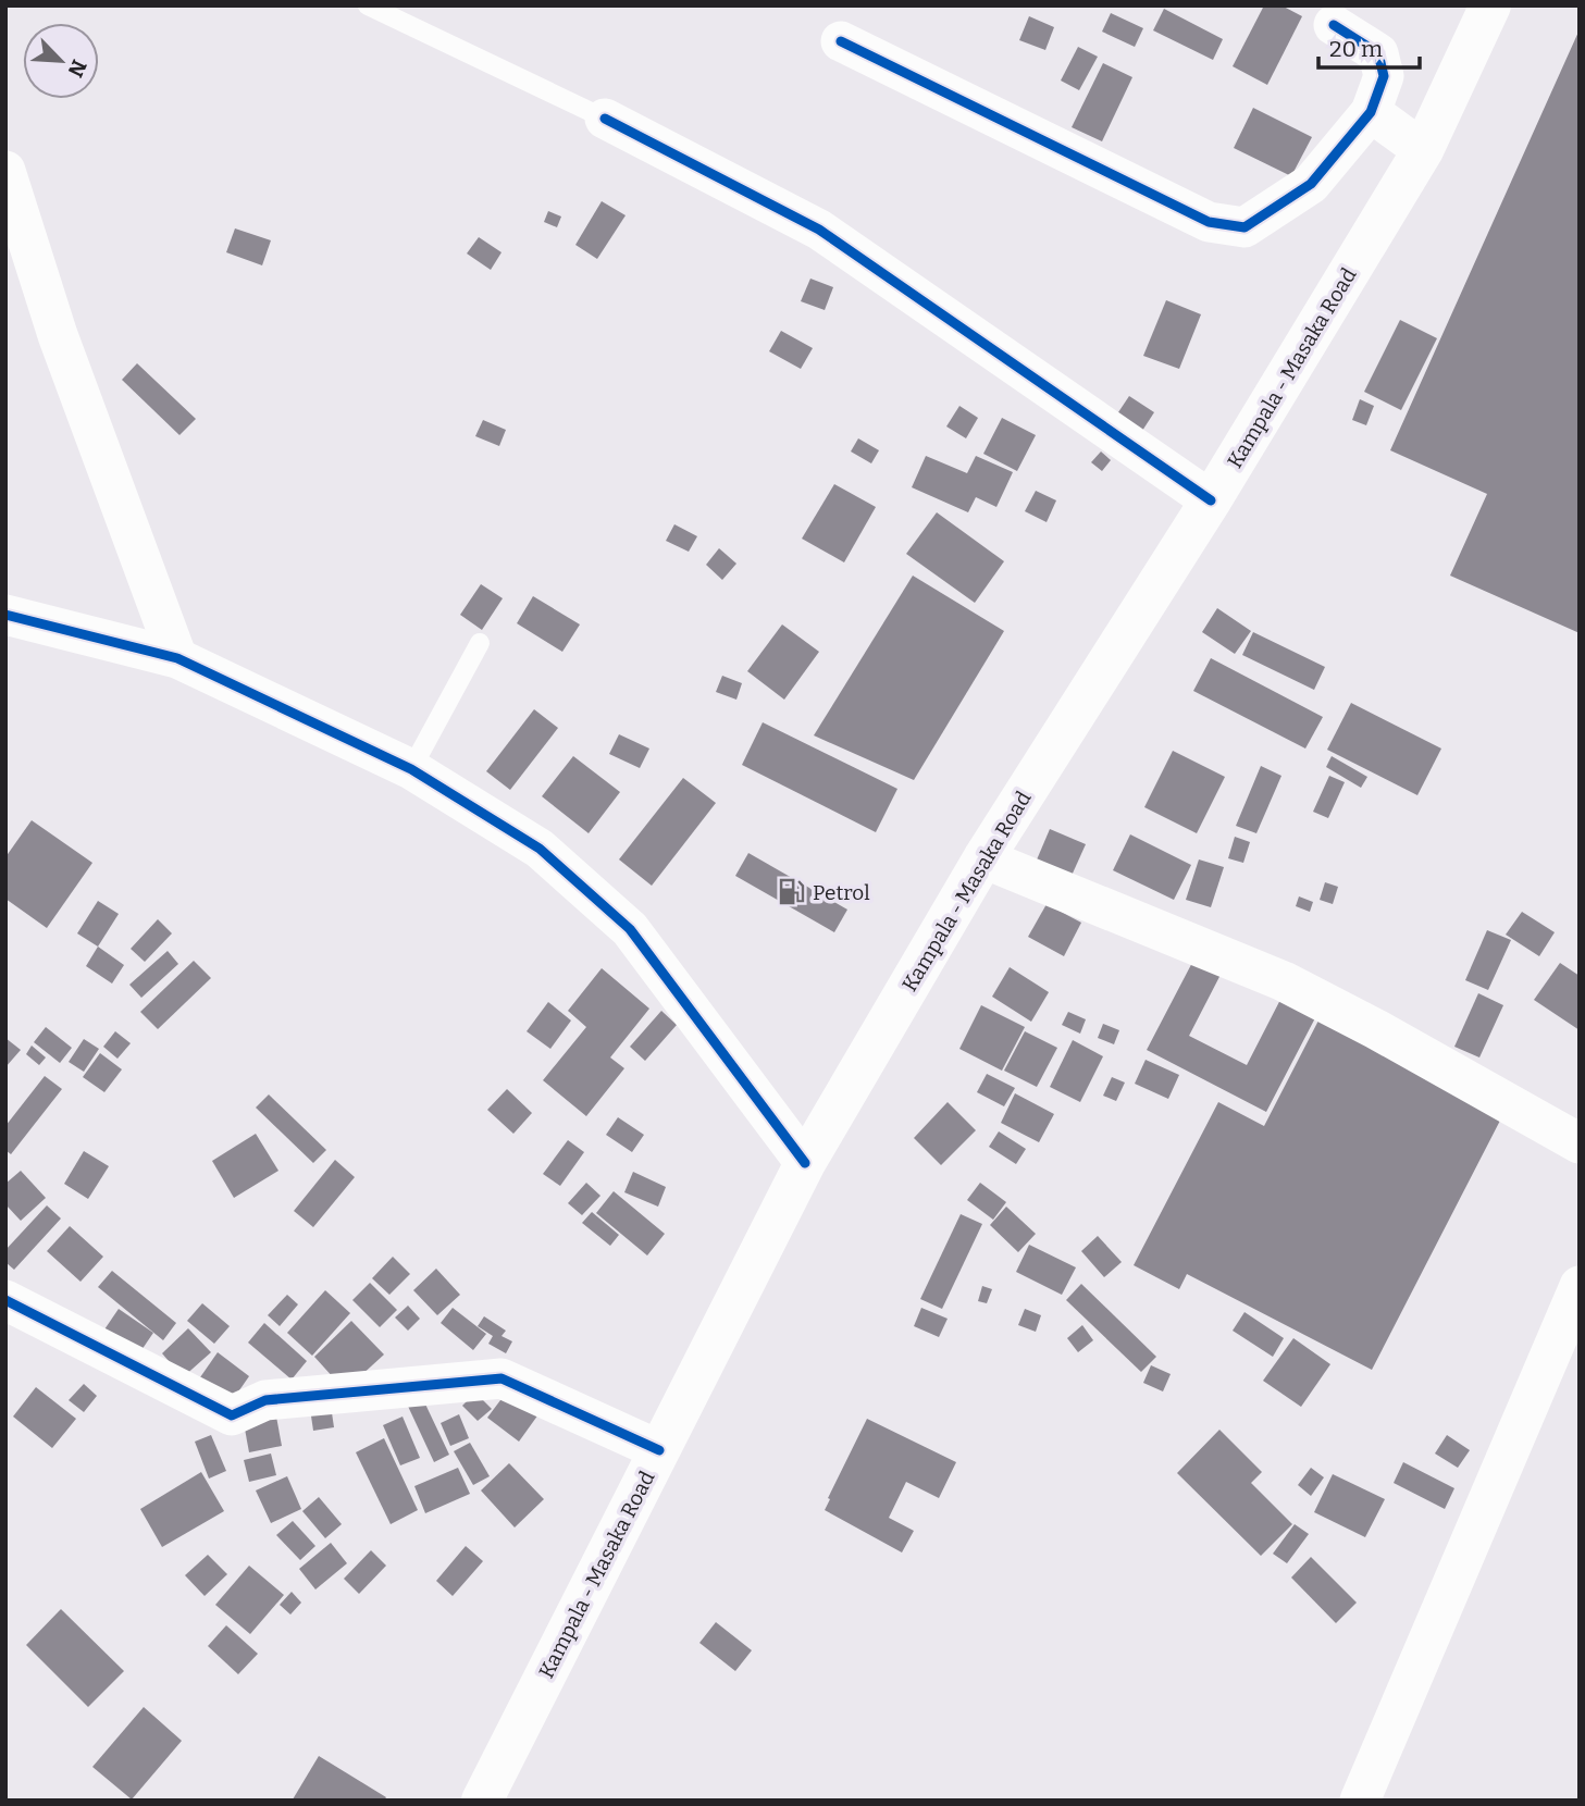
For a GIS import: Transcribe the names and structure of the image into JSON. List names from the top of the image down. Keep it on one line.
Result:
{"streets":{"main road":["Kampala - Masaka Road"]},"places":{"fuel station":["Petrol"]},"scale_bar":"20 m","north":"bottom right"}
